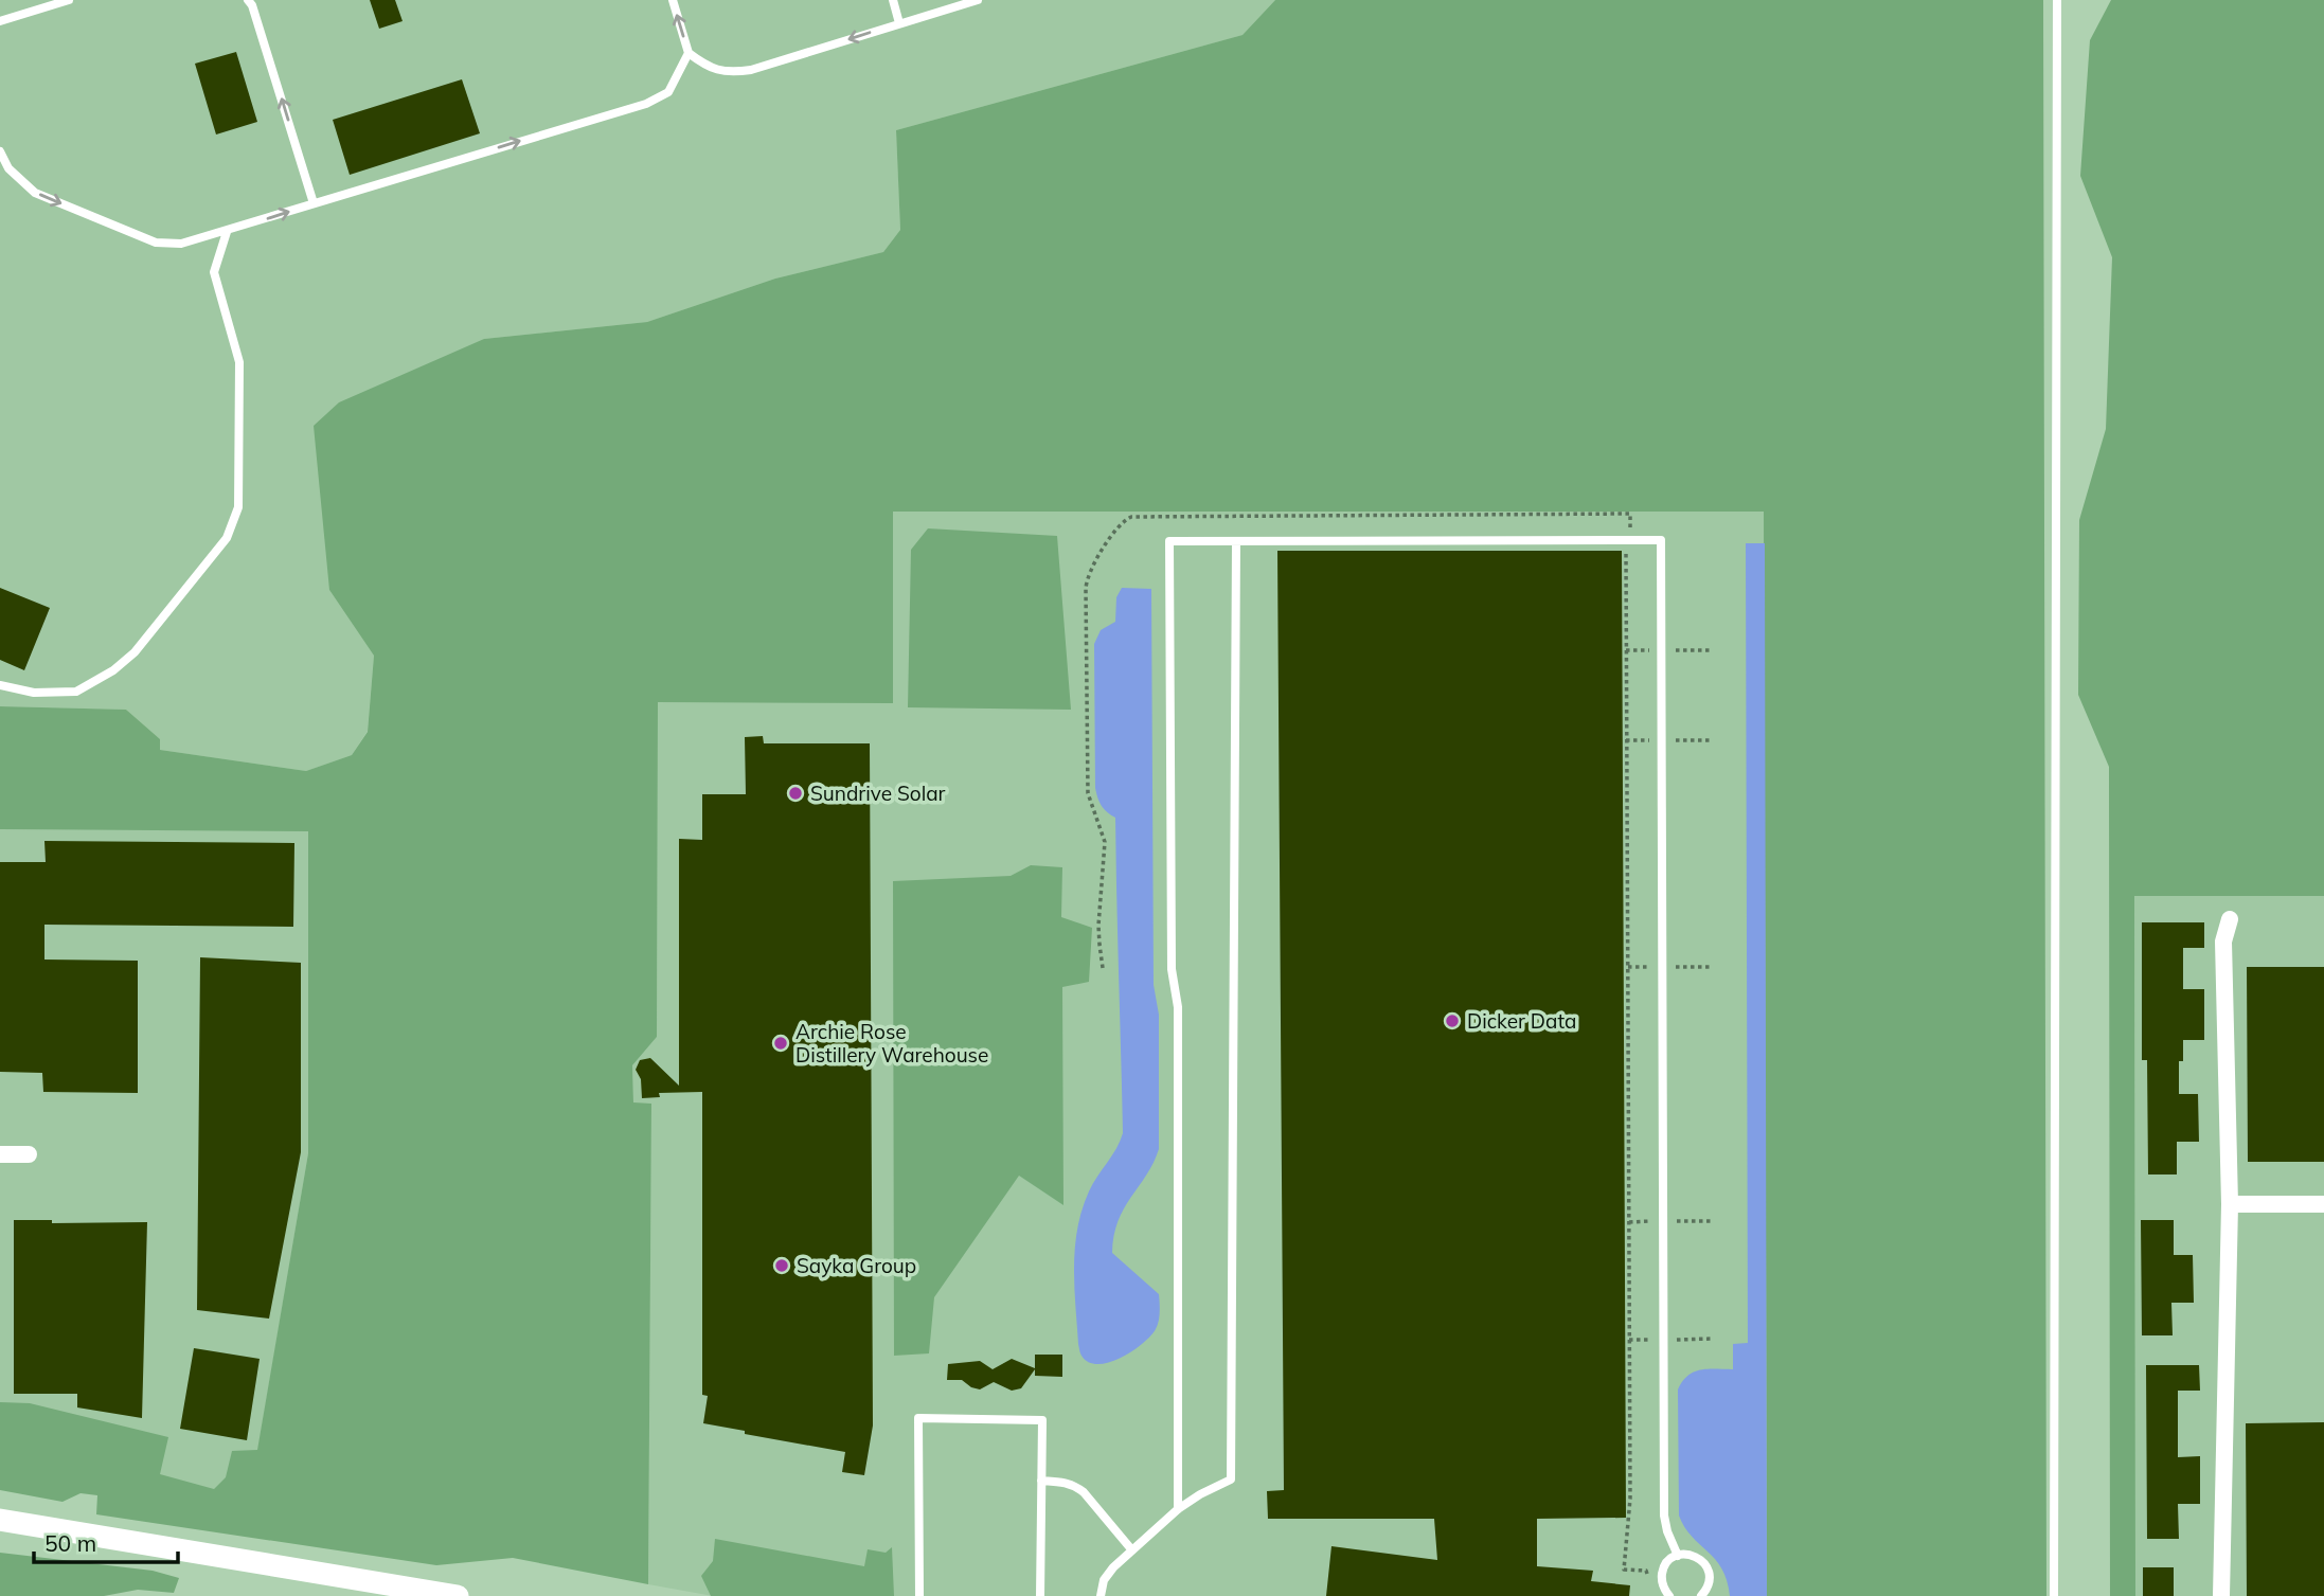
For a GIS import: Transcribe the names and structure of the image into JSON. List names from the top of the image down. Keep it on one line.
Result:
{"places":["Sundrive Solar","Dicker Data","Archie Rose Distillery Warehouse","Sayka Group"],"scale_bar":"50 m"}
